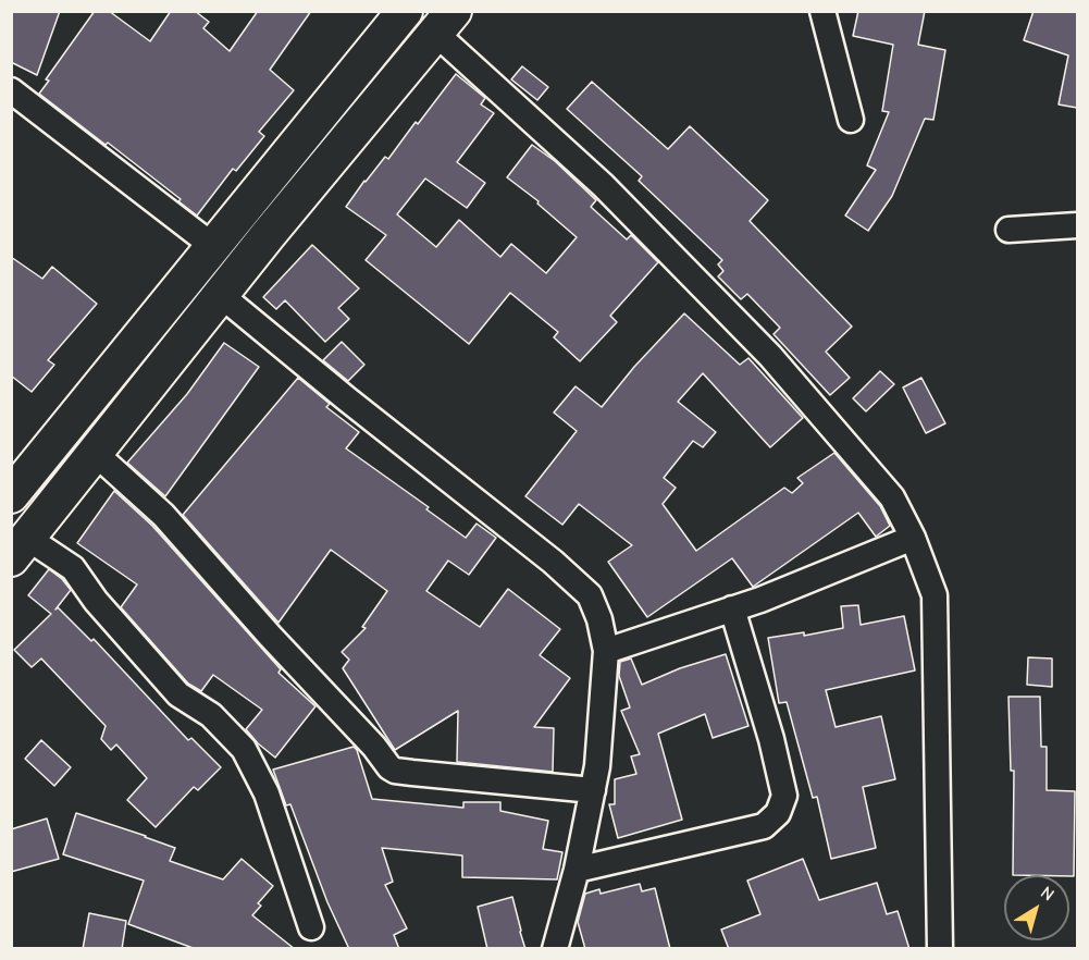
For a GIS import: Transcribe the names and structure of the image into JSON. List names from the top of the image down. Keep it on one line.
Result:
{"north":"top right"}
